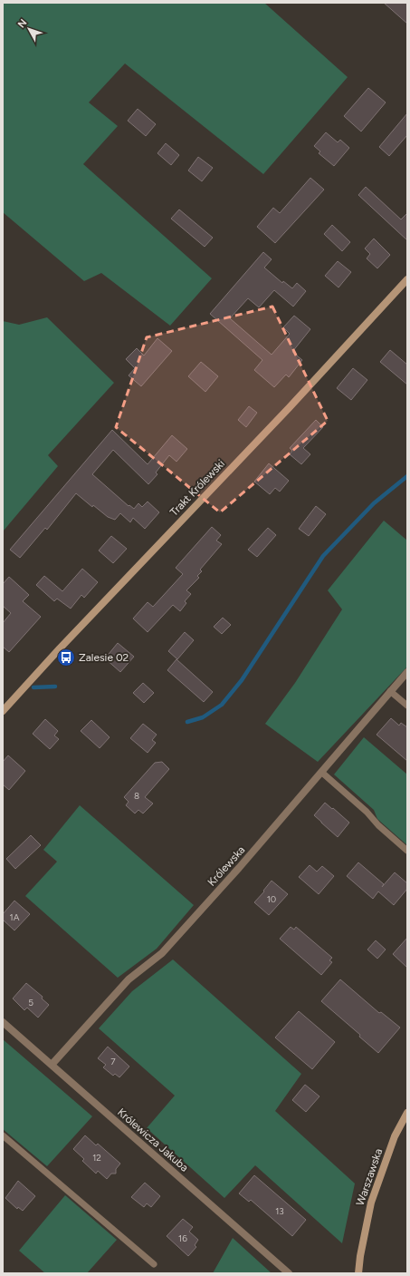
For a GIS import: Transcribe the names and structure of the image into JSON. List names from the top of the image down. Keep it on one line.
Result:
{"streets":{"street":["Trakt Królewski","Królewska","Królewicza Jakuba","Warszawska"]},"crossings":[["Królewska","Królewicza Jakuba"]],"places":{"bus stop":["Zalesie 02"]},"house_numbers":["8","10","1A","5","7","12","13","16"],"north":"top left"}
